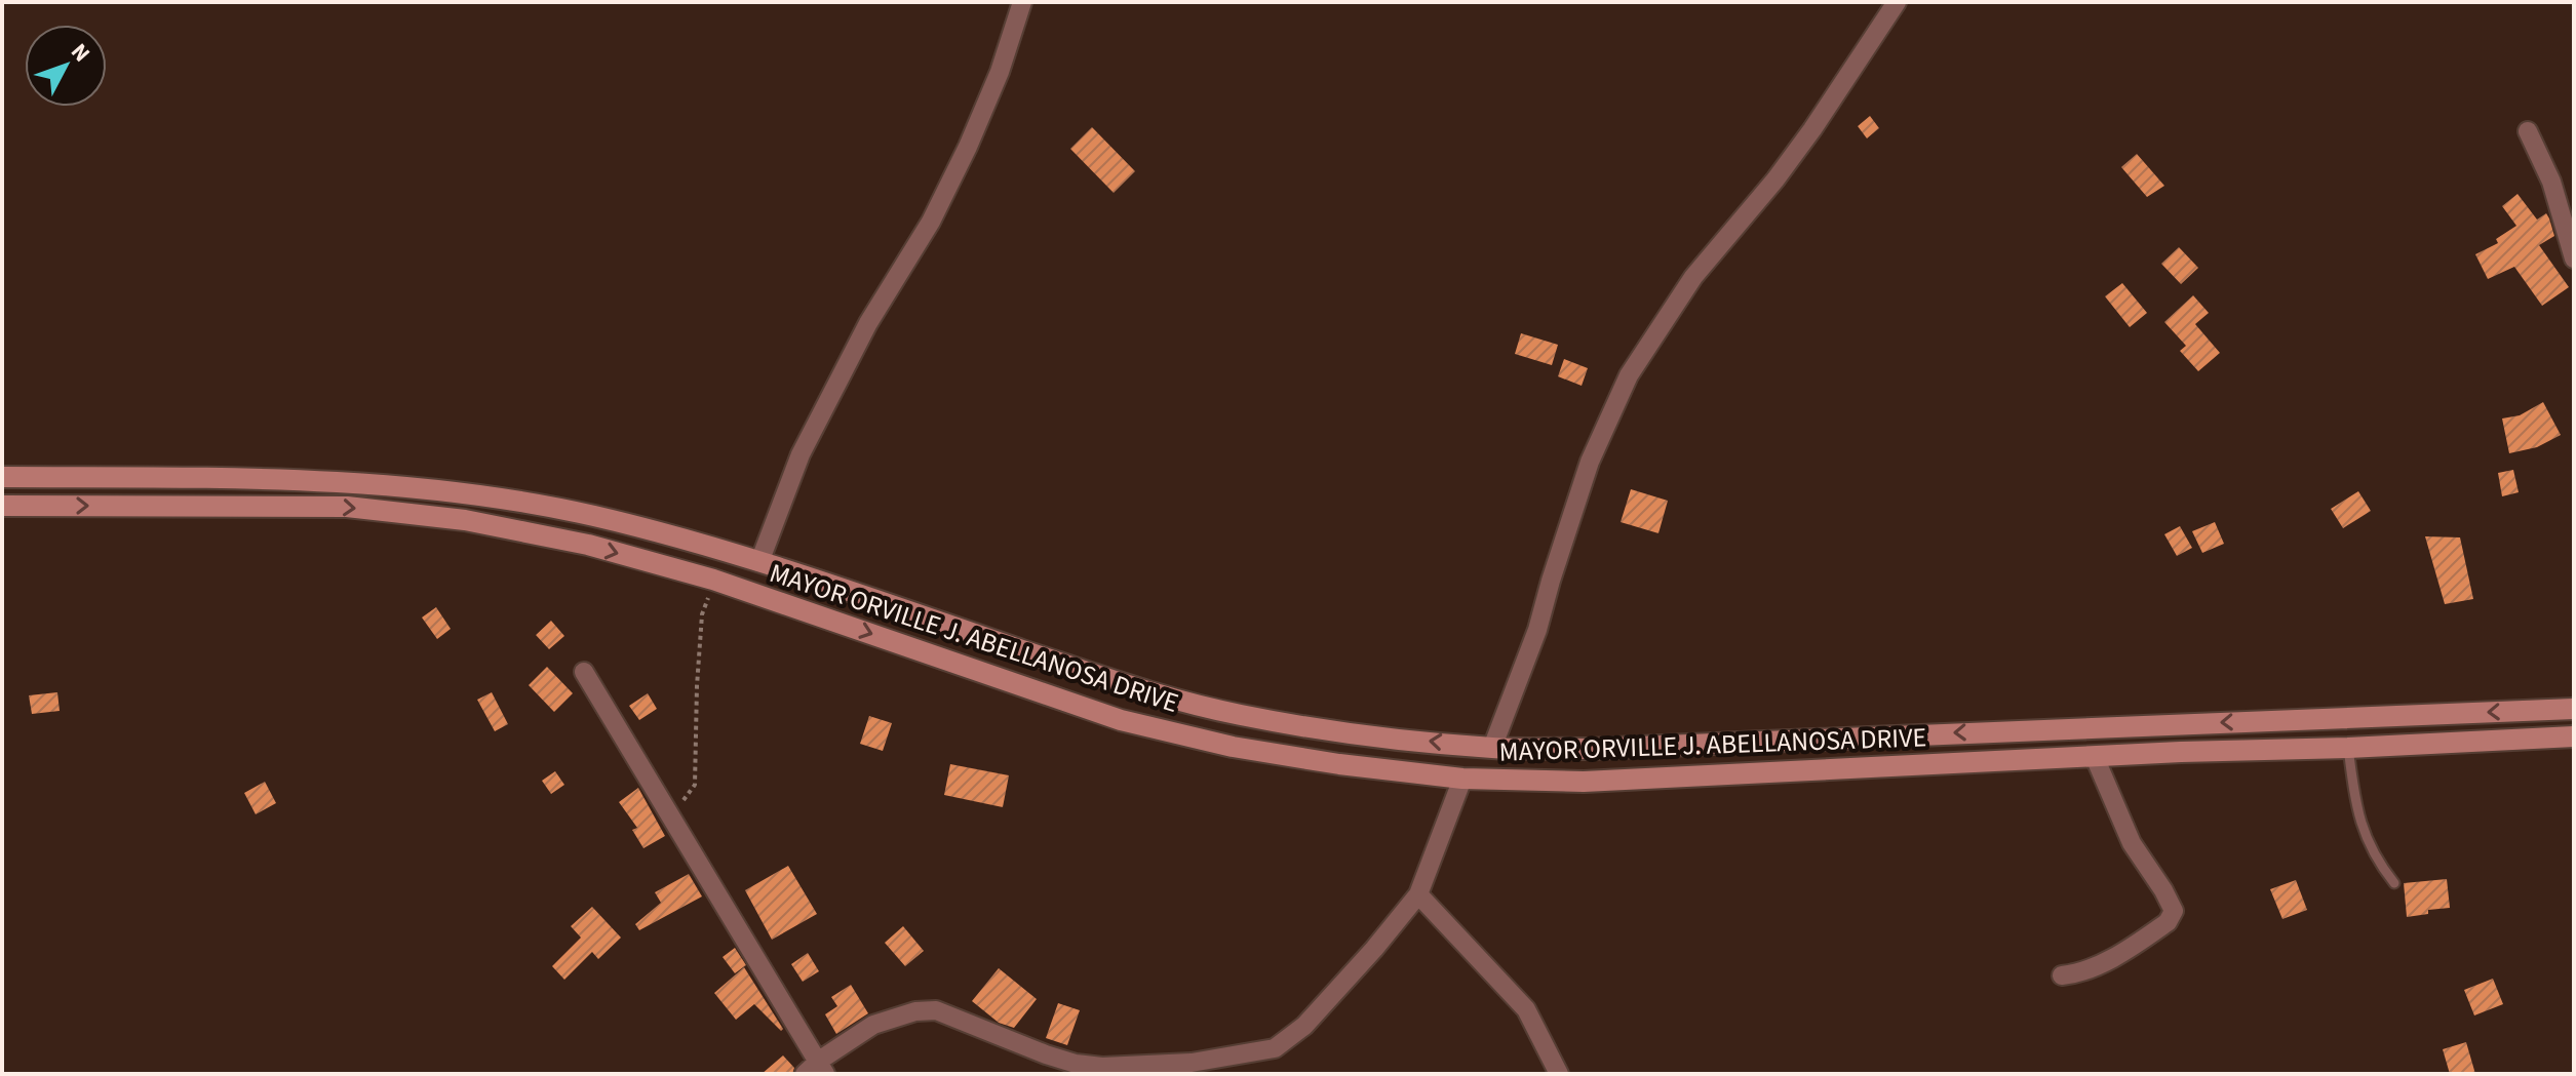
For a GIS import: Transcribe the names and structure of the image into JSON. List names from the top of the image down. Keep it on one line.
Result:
{"streets":{"main road":["MAYOR ORVILLE J. ABELLANOSA DRIVE"]},"north":"top right"}
